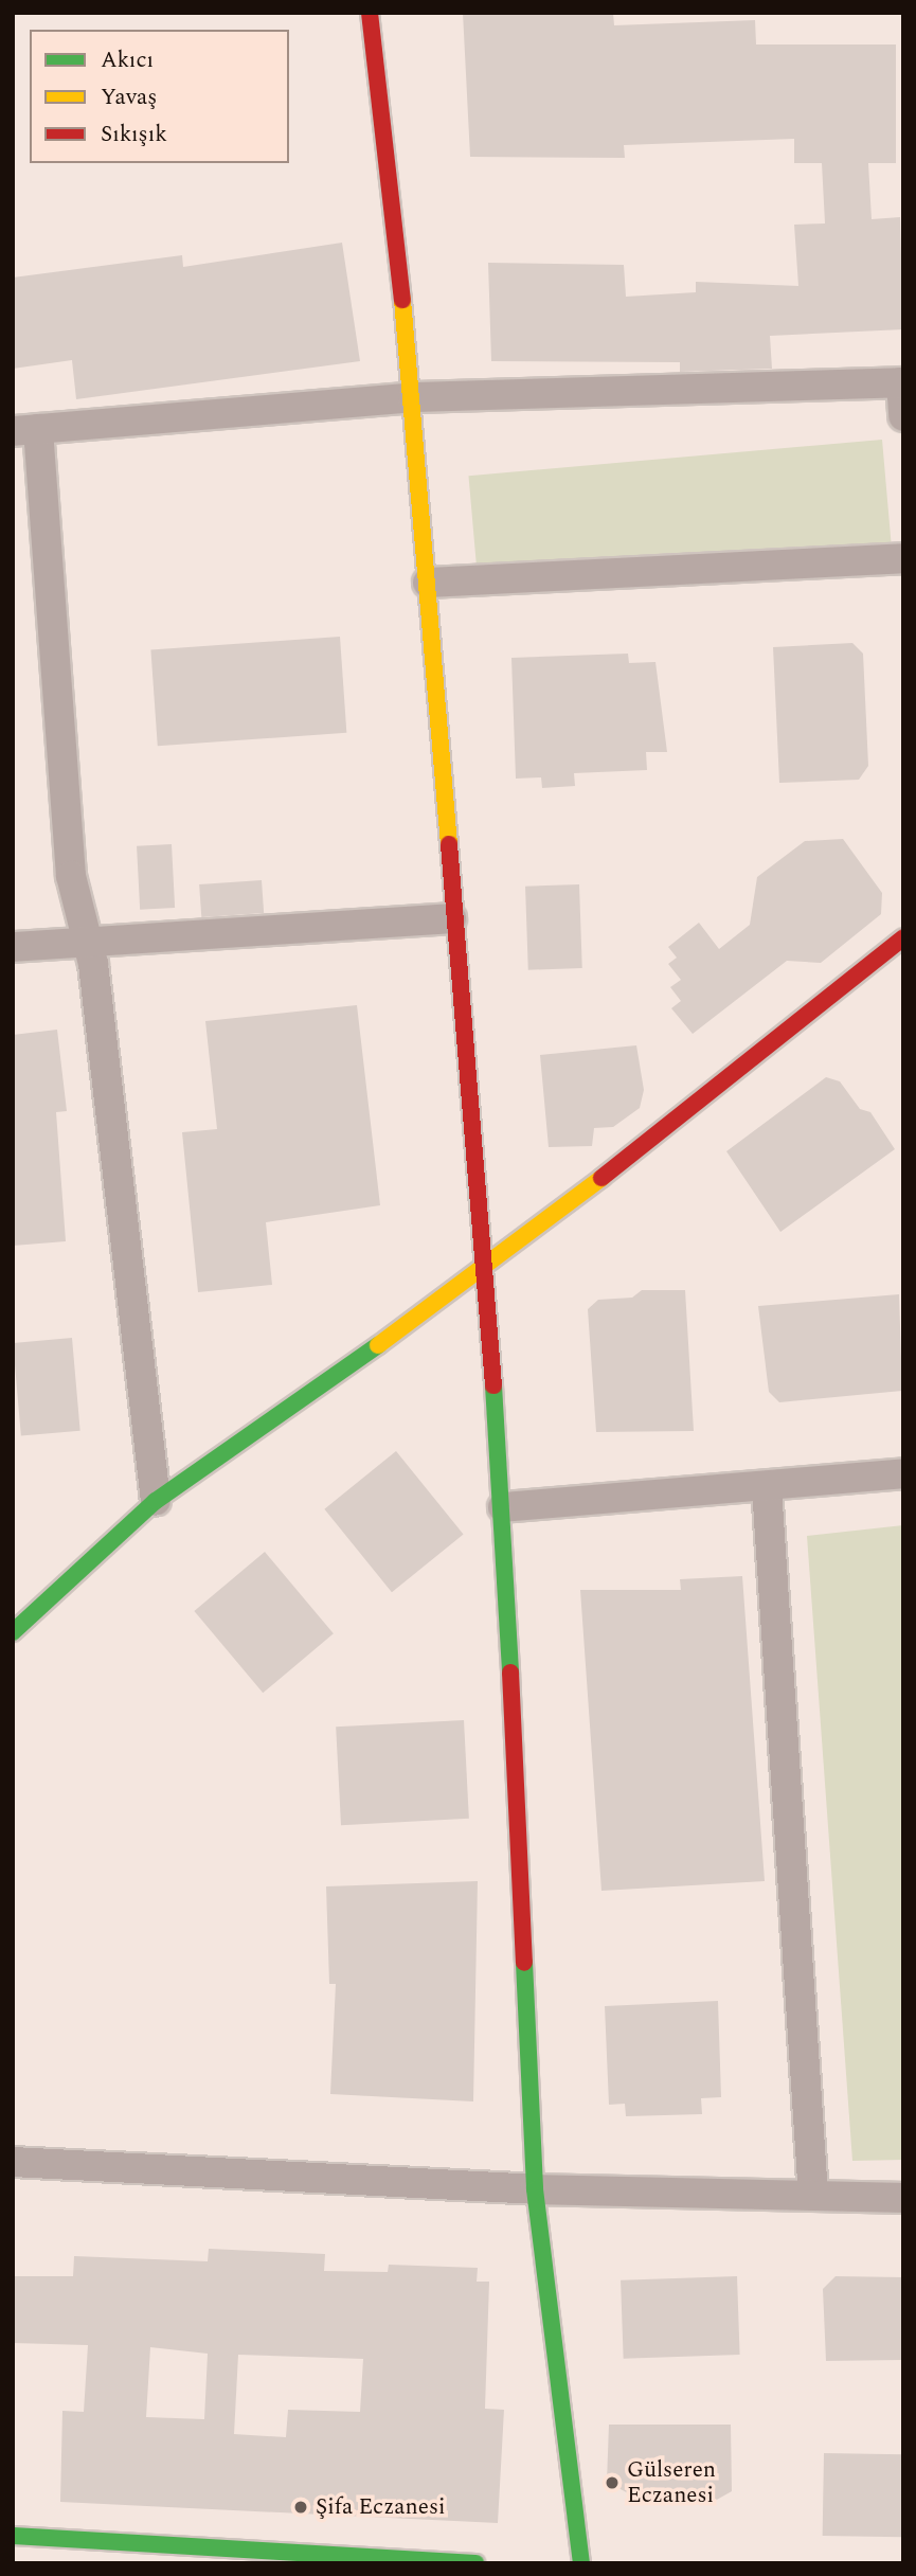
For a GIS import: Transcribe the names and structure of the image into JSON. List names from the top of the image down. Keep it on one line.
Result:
{"places":["Gülseren Eczanesi","Şifa Eczanesi"],"legend":["Akıcı","Yavaş","Sıkışık"]}
